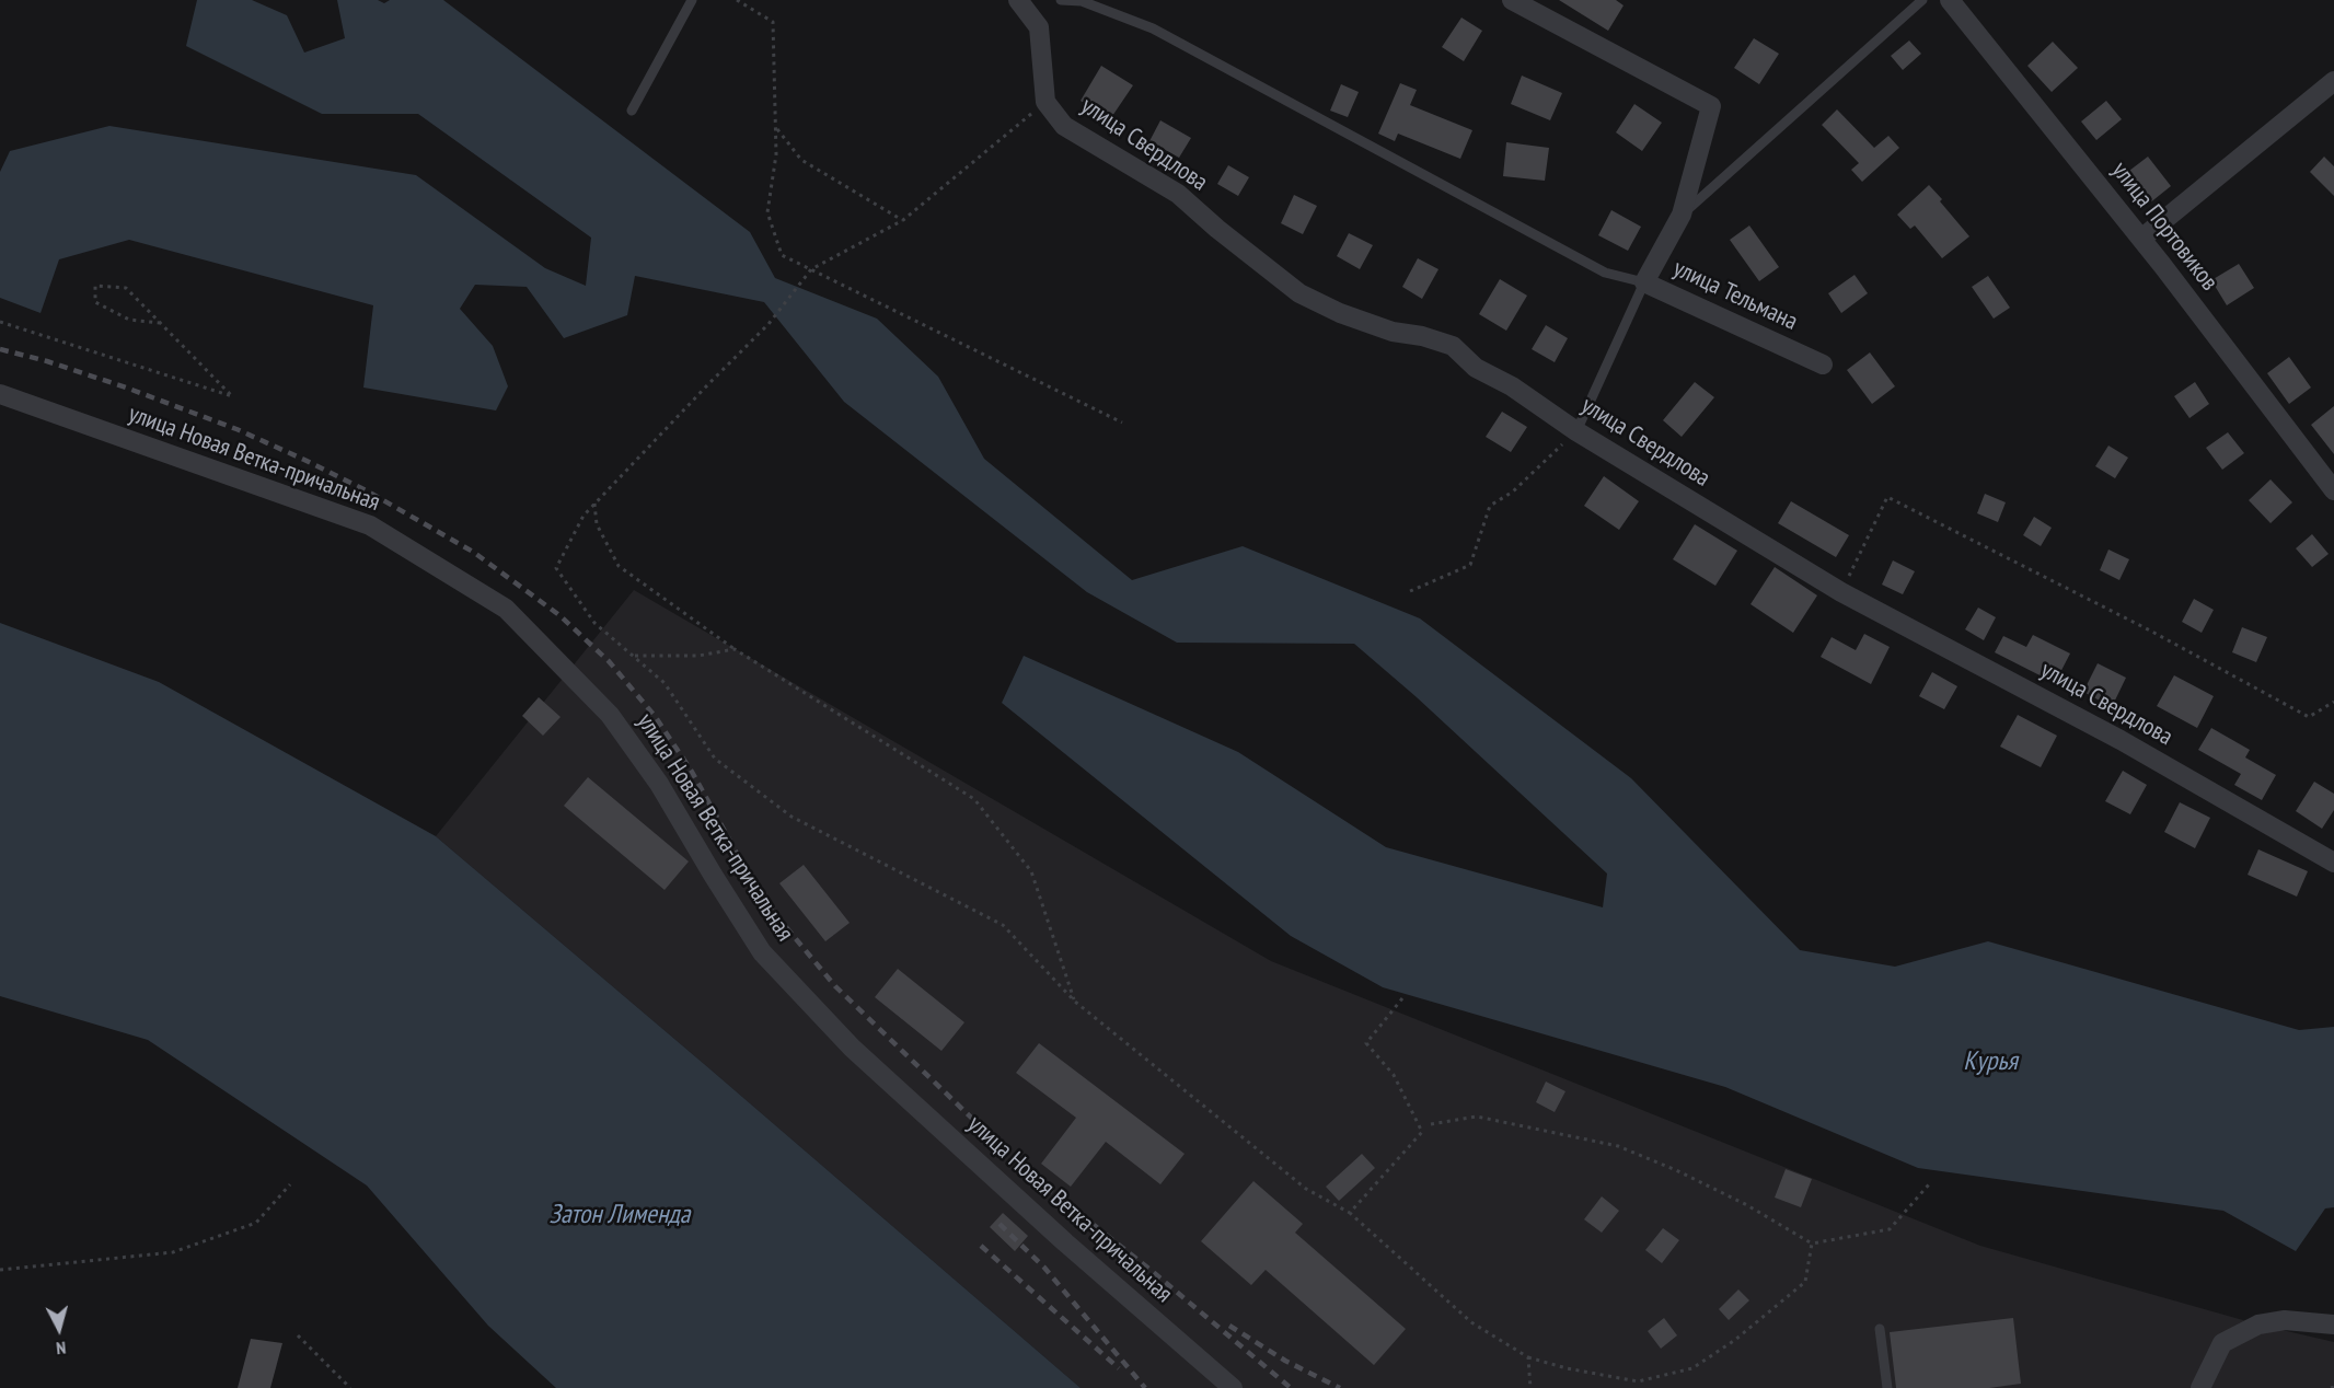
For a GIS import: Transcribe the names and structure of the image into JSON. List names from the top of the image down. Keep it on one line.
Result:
{"streets":{"street":["улица Свердлова","улица Портовиков","улица Тельмана","улица Новая Ветка-причальная"]},"water":["Курья","Затон Лименда"],"north":"bottom"}
